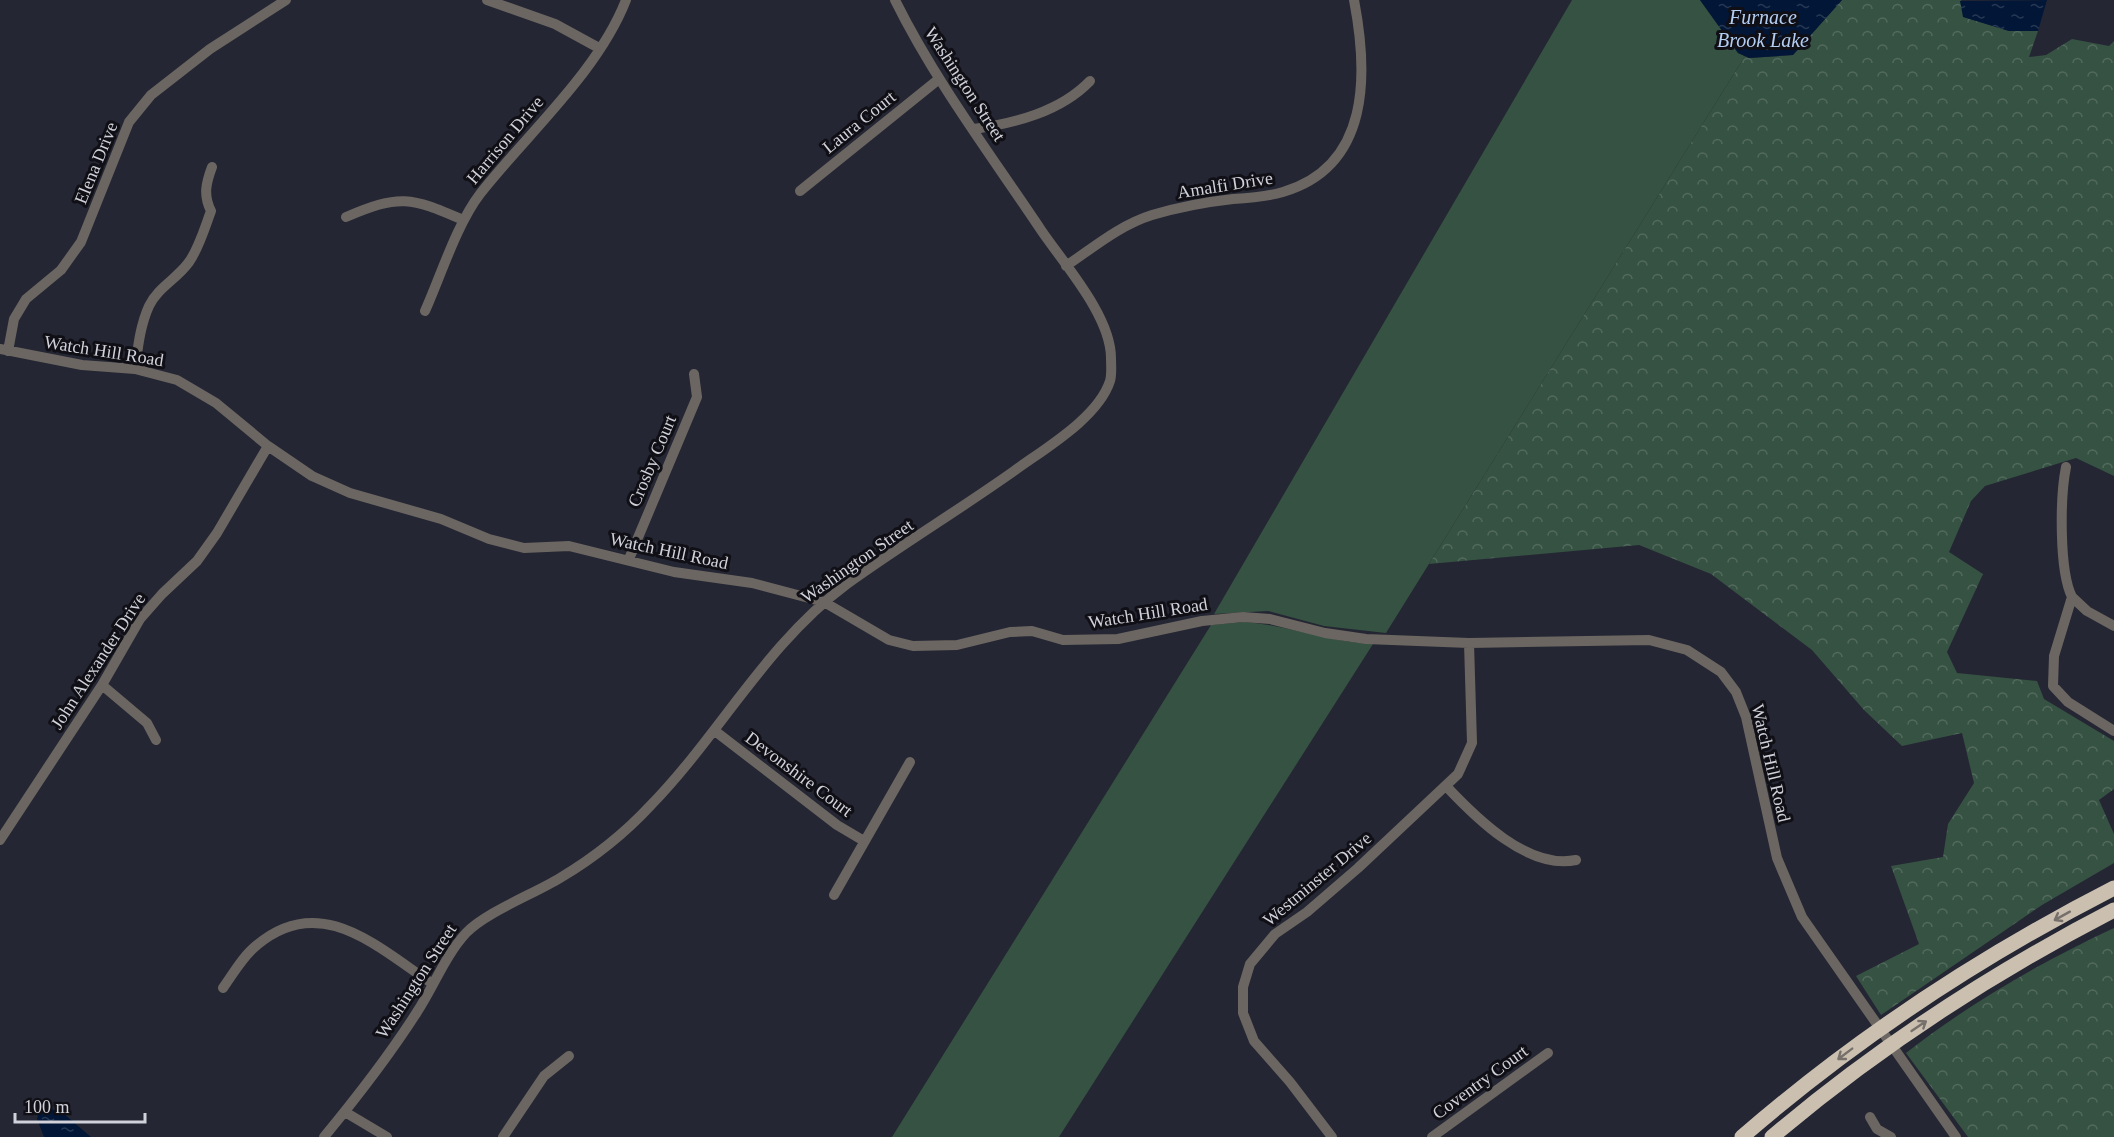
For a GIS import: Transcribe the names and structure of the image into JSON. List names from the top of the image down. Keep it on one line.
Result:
{"streets":{"street":["Washington Street","Laura Court","Harrison Drive","Elena Drive","Amalfi Drive","Watch Hill Road","Crosby Court","John Alexander Drive","Devonshire Court","Westminster Drive","Coventry Court"]},"crossings":[["Washington Street","Laura Court"],["Washington Street","Amalfi Drive"],["Washington Street","Watch Hill Road"],["Washington Street","Devonshire Court"],["Elena Drive","Watch Hill Road"],["Watch Hill Road","Crosby Court"],["Watch Hill Road","John Alexander Drive"],["Watch Hill Road","Westminster Drive"]],"water":["Furnace Brook Lake"],"scale_bar":"100 m"}
